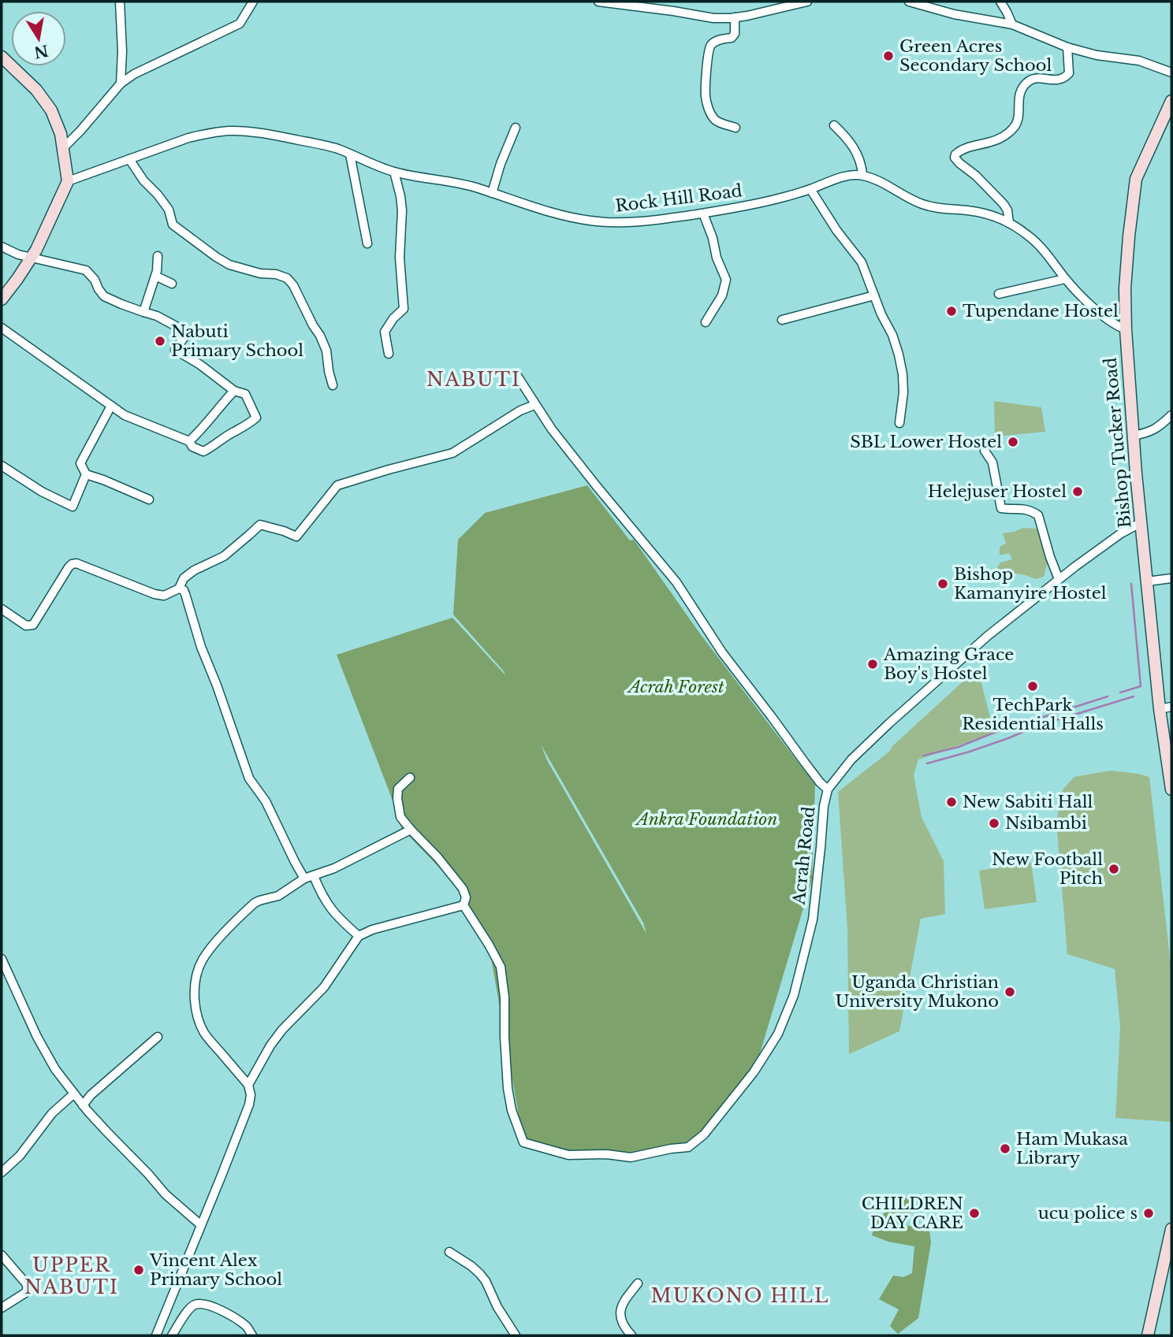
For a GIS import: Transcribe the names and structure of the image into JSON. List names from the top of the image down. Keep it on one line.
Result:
{"streets":{"main road":["Bishop Tucker Road"],"street":["Rock Hill Road","Acrah Road"]},"crossings":[["Bishop Tucker Road","Acrah Road"]],"districts":["NABUTI","UPPER NABUTI","MUKONO HILL"],"parks":["Acrah Forest","Ankra Foundation"],"places":["Green Acres Secondary School","Tupendane Hostel","Nabuti Primary School","SBL Lower Hostel","Helejuser Hostel","Bishop Kamanyire Hostel","Amazing Grace Boy's Hostel","TechPark Residential Halls","New Sabiti Hall","Nsibambi","New Football Pitch","Uganda Christian University Mukono","Ham Mukasa Library","CHILDREN DAY CARE","ucu police s","Vincent Alex Primary School"],"north":"bottom"}
